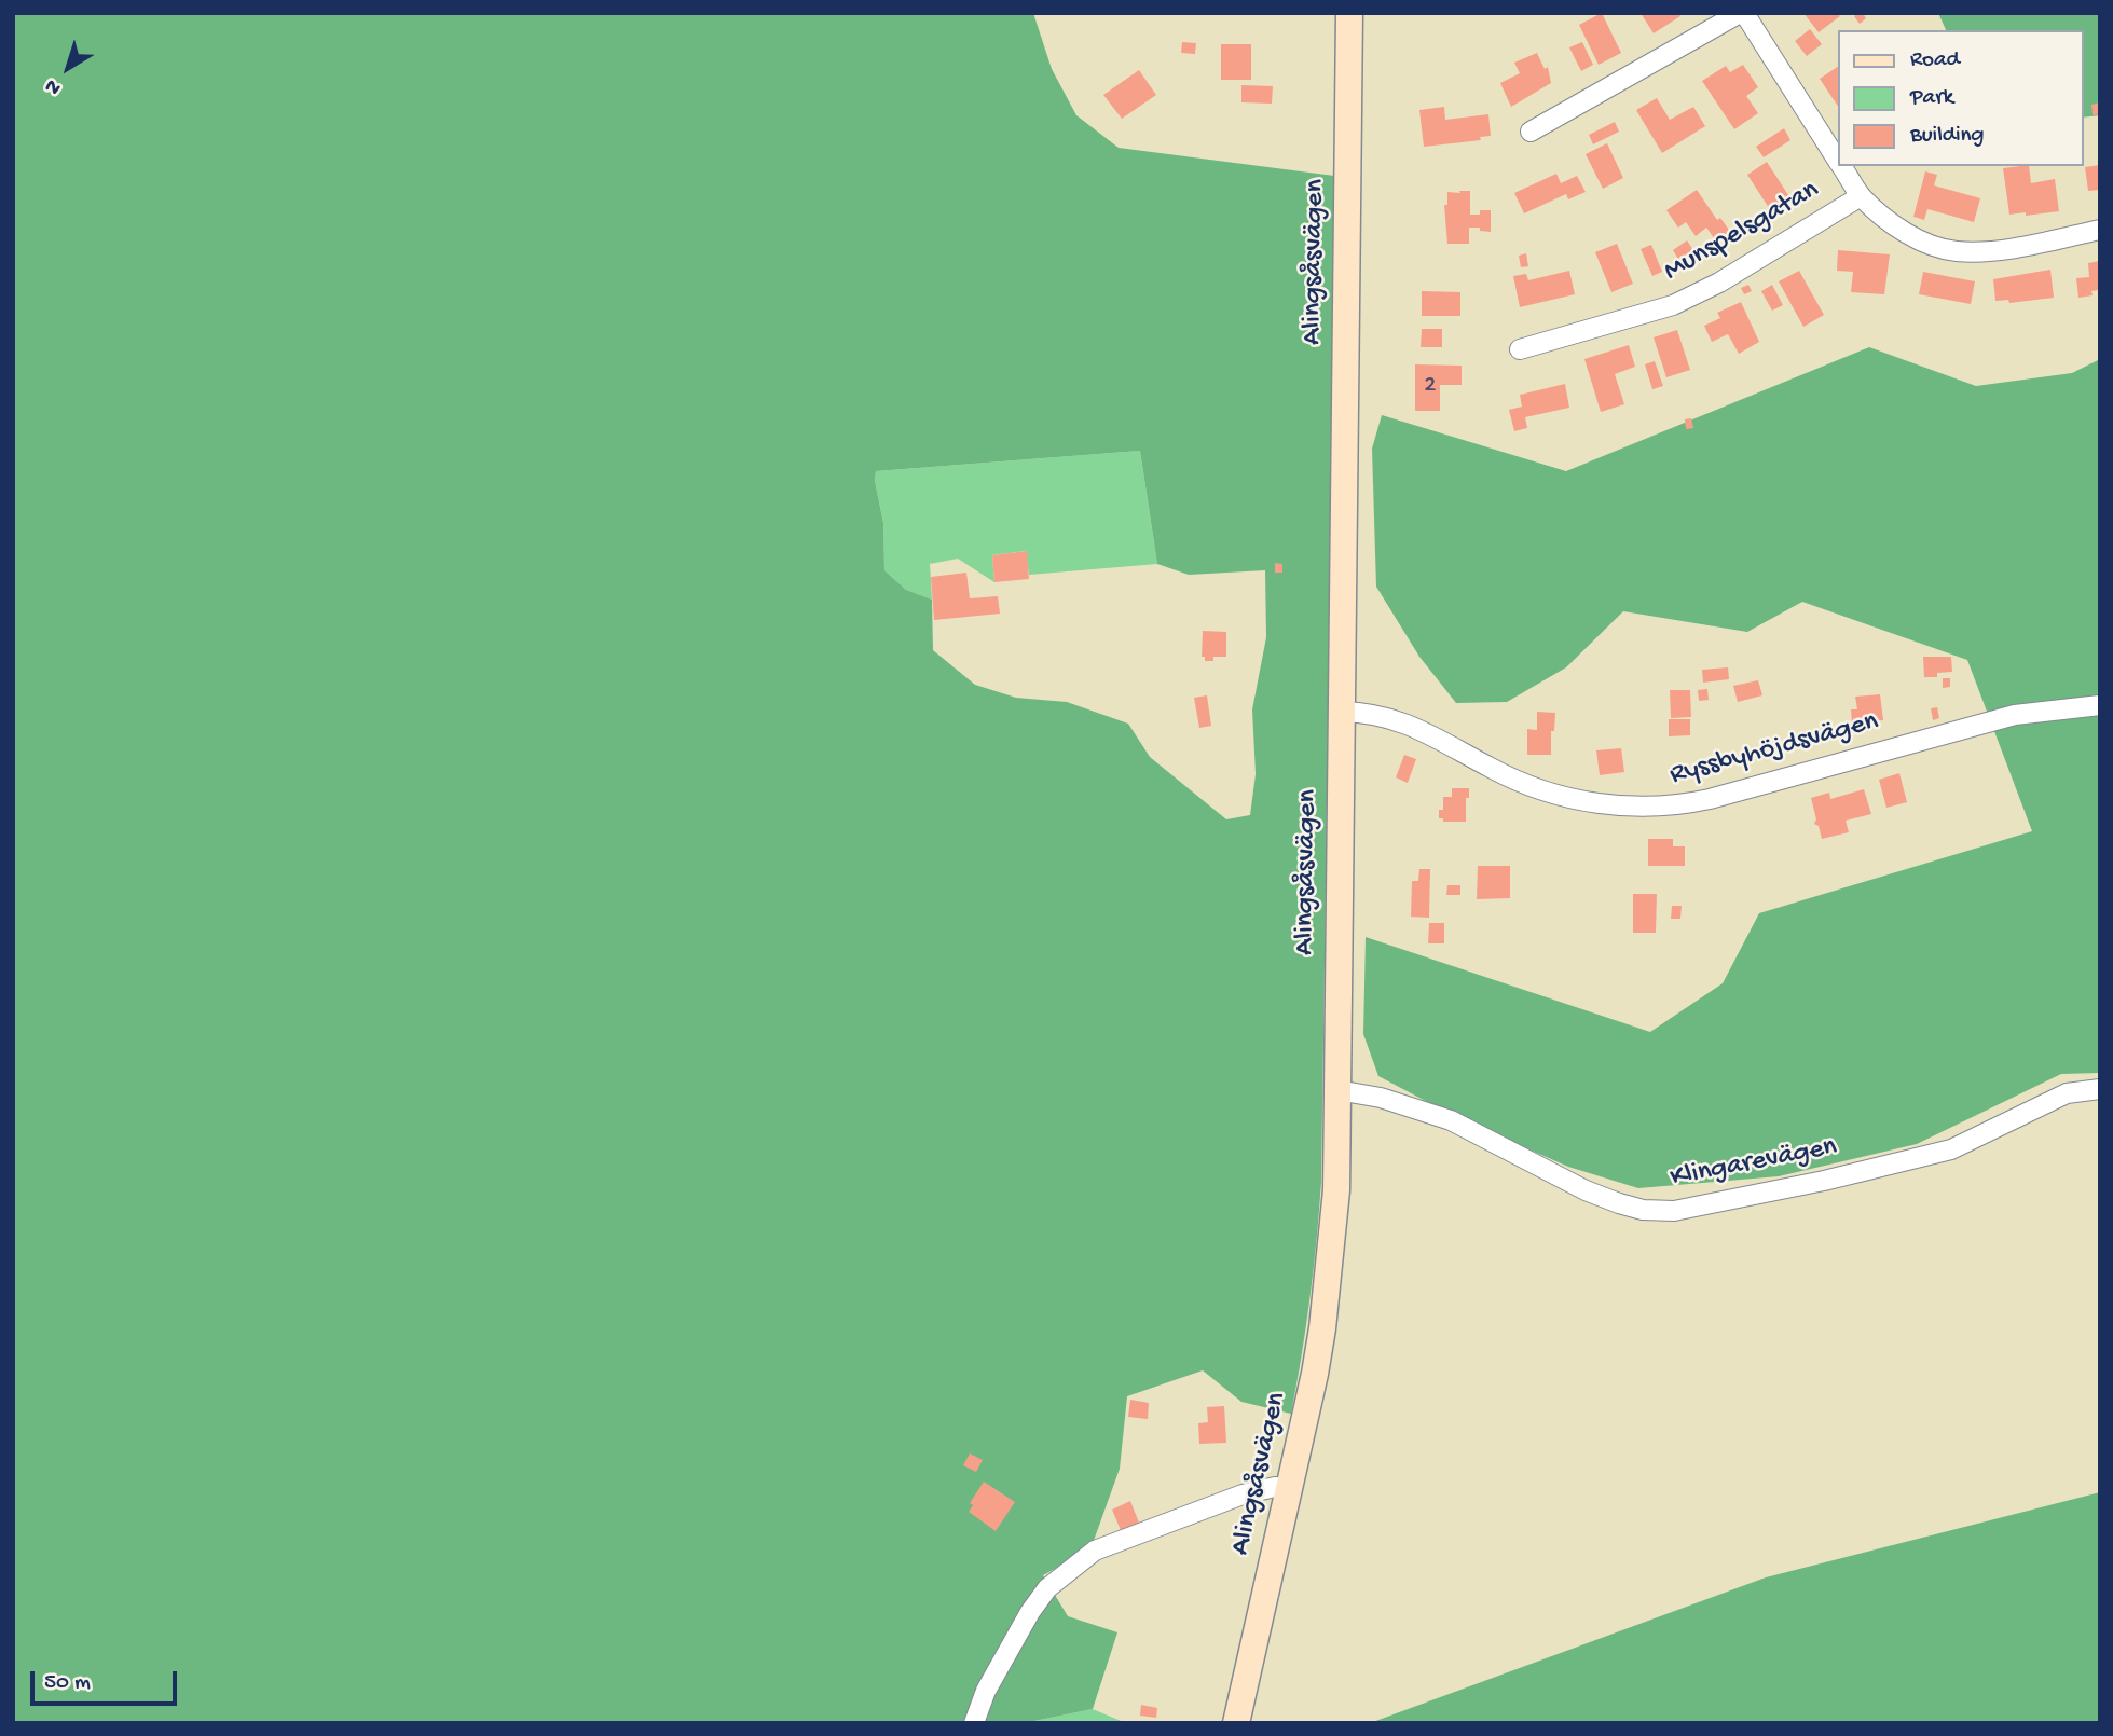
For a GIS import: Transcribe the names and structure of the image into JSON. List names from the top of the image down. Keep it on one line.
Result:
{"streets":{"main road":["Alingsåsvägen"],"street":["Munspelsgatan","Ryssbyhöjdsvägen","Klingarevägen"]},"crossings":[["Alingsåsvägen","Ryssbyhöjdsvägen"],["Alingsåsvägen","Klingarevägen"]],"house_numbers":["2"],"legend":["Road","Park","Building"],"scale_bar":"50 m","north":"bottom left"}
